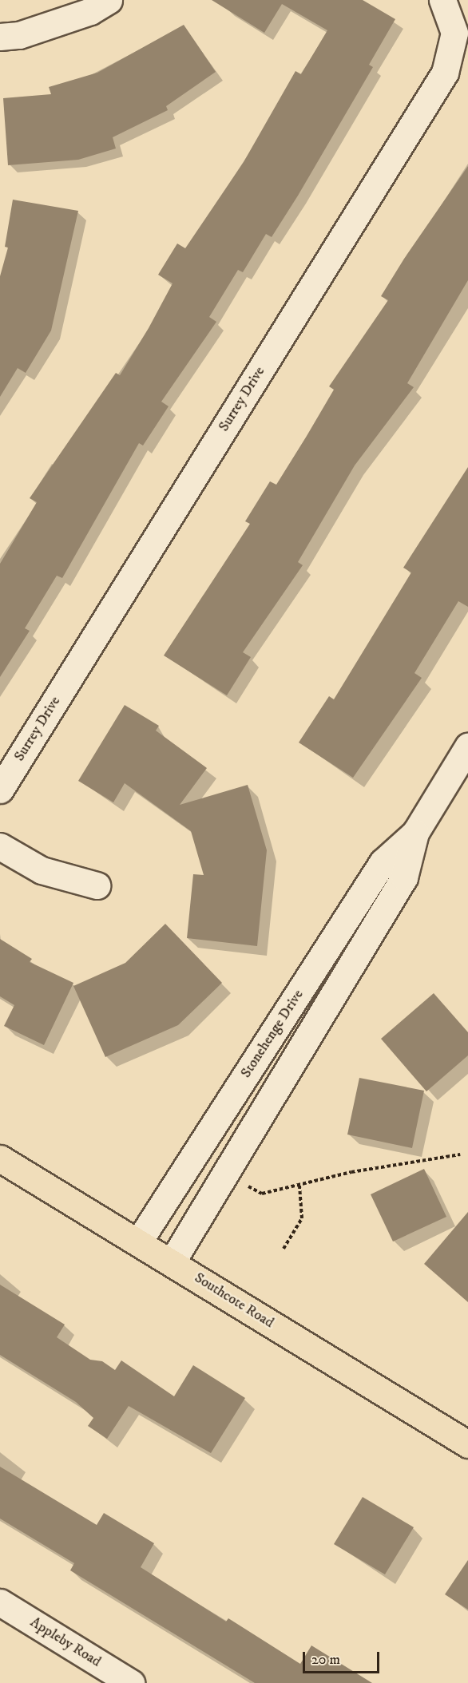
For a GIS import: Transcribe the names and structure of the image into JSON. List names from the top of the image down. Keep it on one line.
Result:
{"streets":{"main road":["Southcote Road"],"street":["Surrey Drive","Stonehenge Drive","Appleby Road"]},"crossings":[["Stonehenge Drive","Southcote Road"]],"scale_bar":"20 m"}
